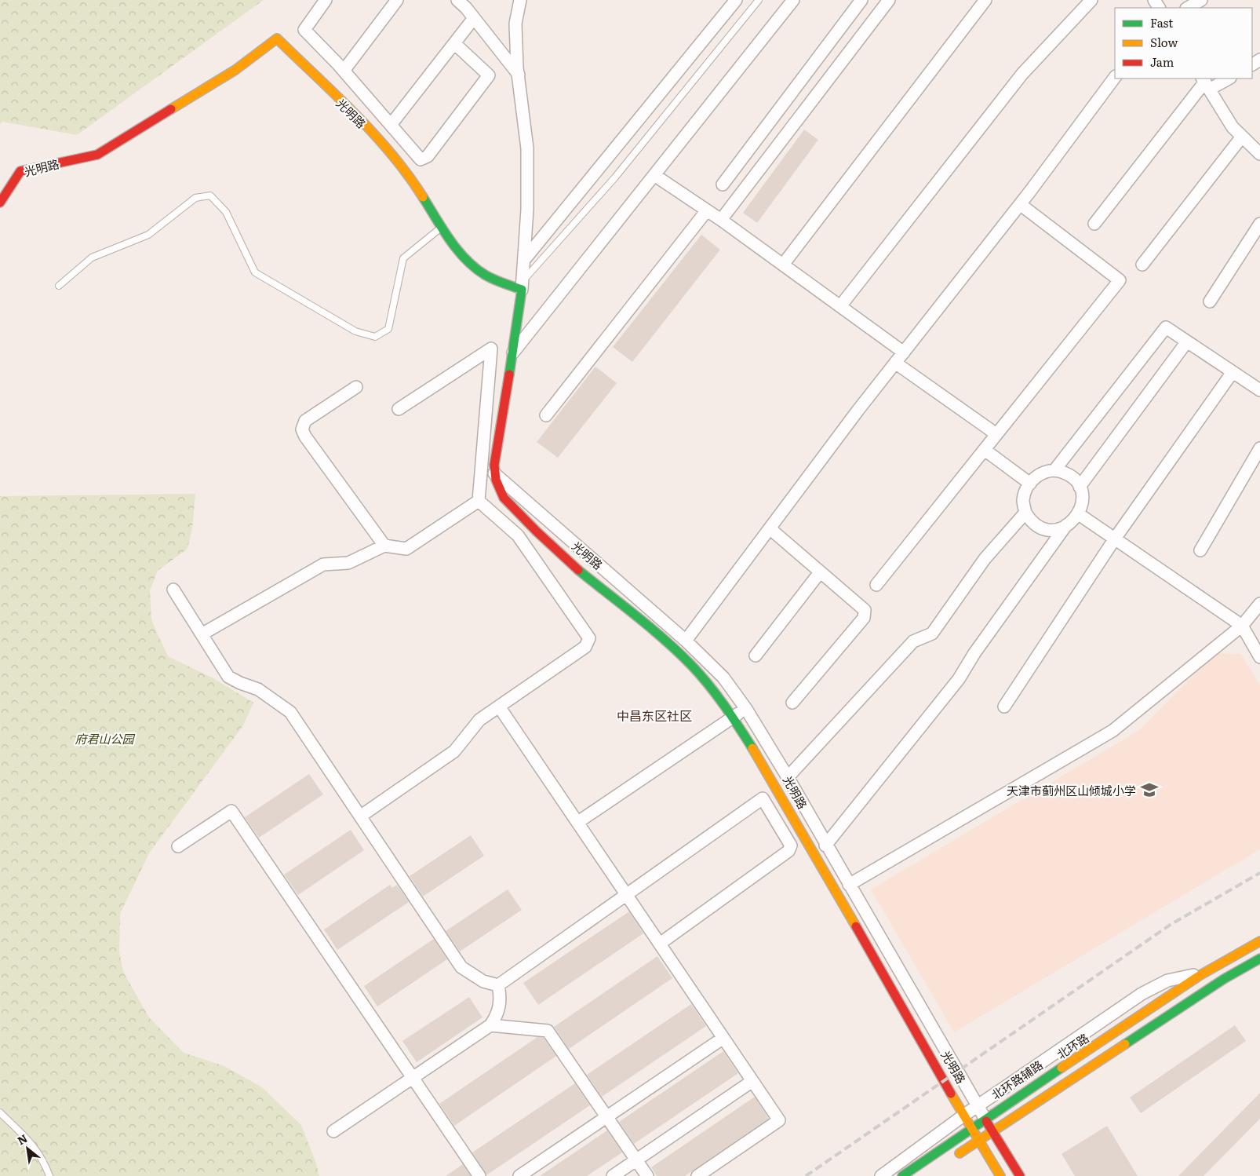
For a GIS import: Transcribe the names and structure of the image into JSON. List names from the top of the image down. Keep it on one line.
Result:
{"streets":{"main road":["光明路","北环路"],"street":["北环路辅路"]},"crossings":[["光明路","北环路"],["光明路","北环路辅路"],["北环路","北环路辅路"]],"districts":["中昌东区社区"],"parks":["府君山公园"],"places":{"school or university":["天津市蓟州区山倾城小学"]},"legend":["Fast","Slow","Jam"],"north":"top left"}
